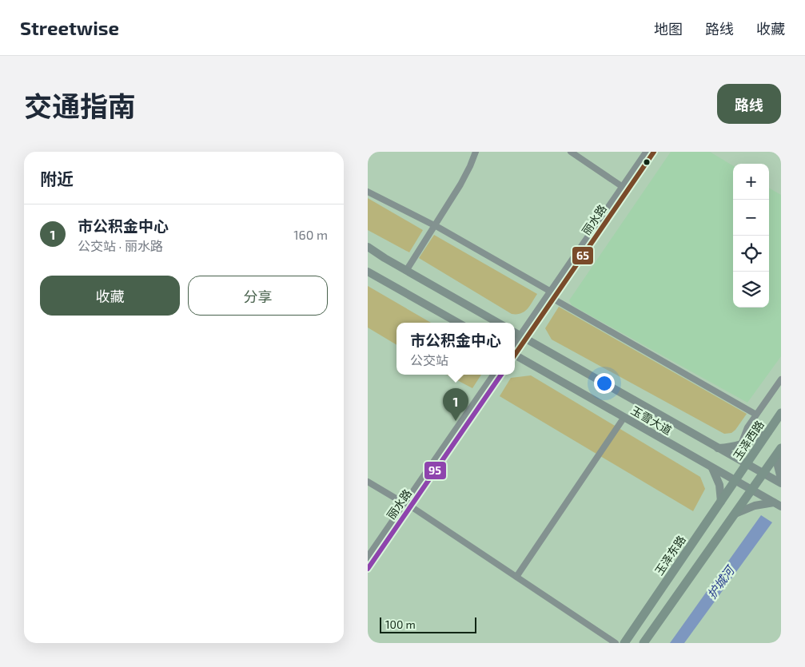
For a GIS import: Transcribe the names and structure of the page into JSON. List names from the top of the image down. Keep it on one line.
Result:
{"streets":{"main road":["玉雪大道","玉泽西路","玉泽东路"],"street":["丽水路"]},"crossings":[["丽水路","玉雪大道"],["玉雪大道","玉泽西路"],["玉雪大道","玉泽东路"],["玉泽西路","玉泽东路"]],"water":["护城河"],"lines":["transit line 65","transit line 95"],"scale_bar":"100 m","page":{"header":"Streetwise","nav":["地图","路线","收藏"],"title":"交通指南","buttons":["路线",["收藏","分享"]],"heading":"附近","map_buttons":["+","−"],"list":[{"mark":"1","name":"市公积金中心","note":"公交站 · 丽水路","value":"160 m"}],"popup":["市公积金中心","公交站"],"pins":"1","scale":"100 m"}}
